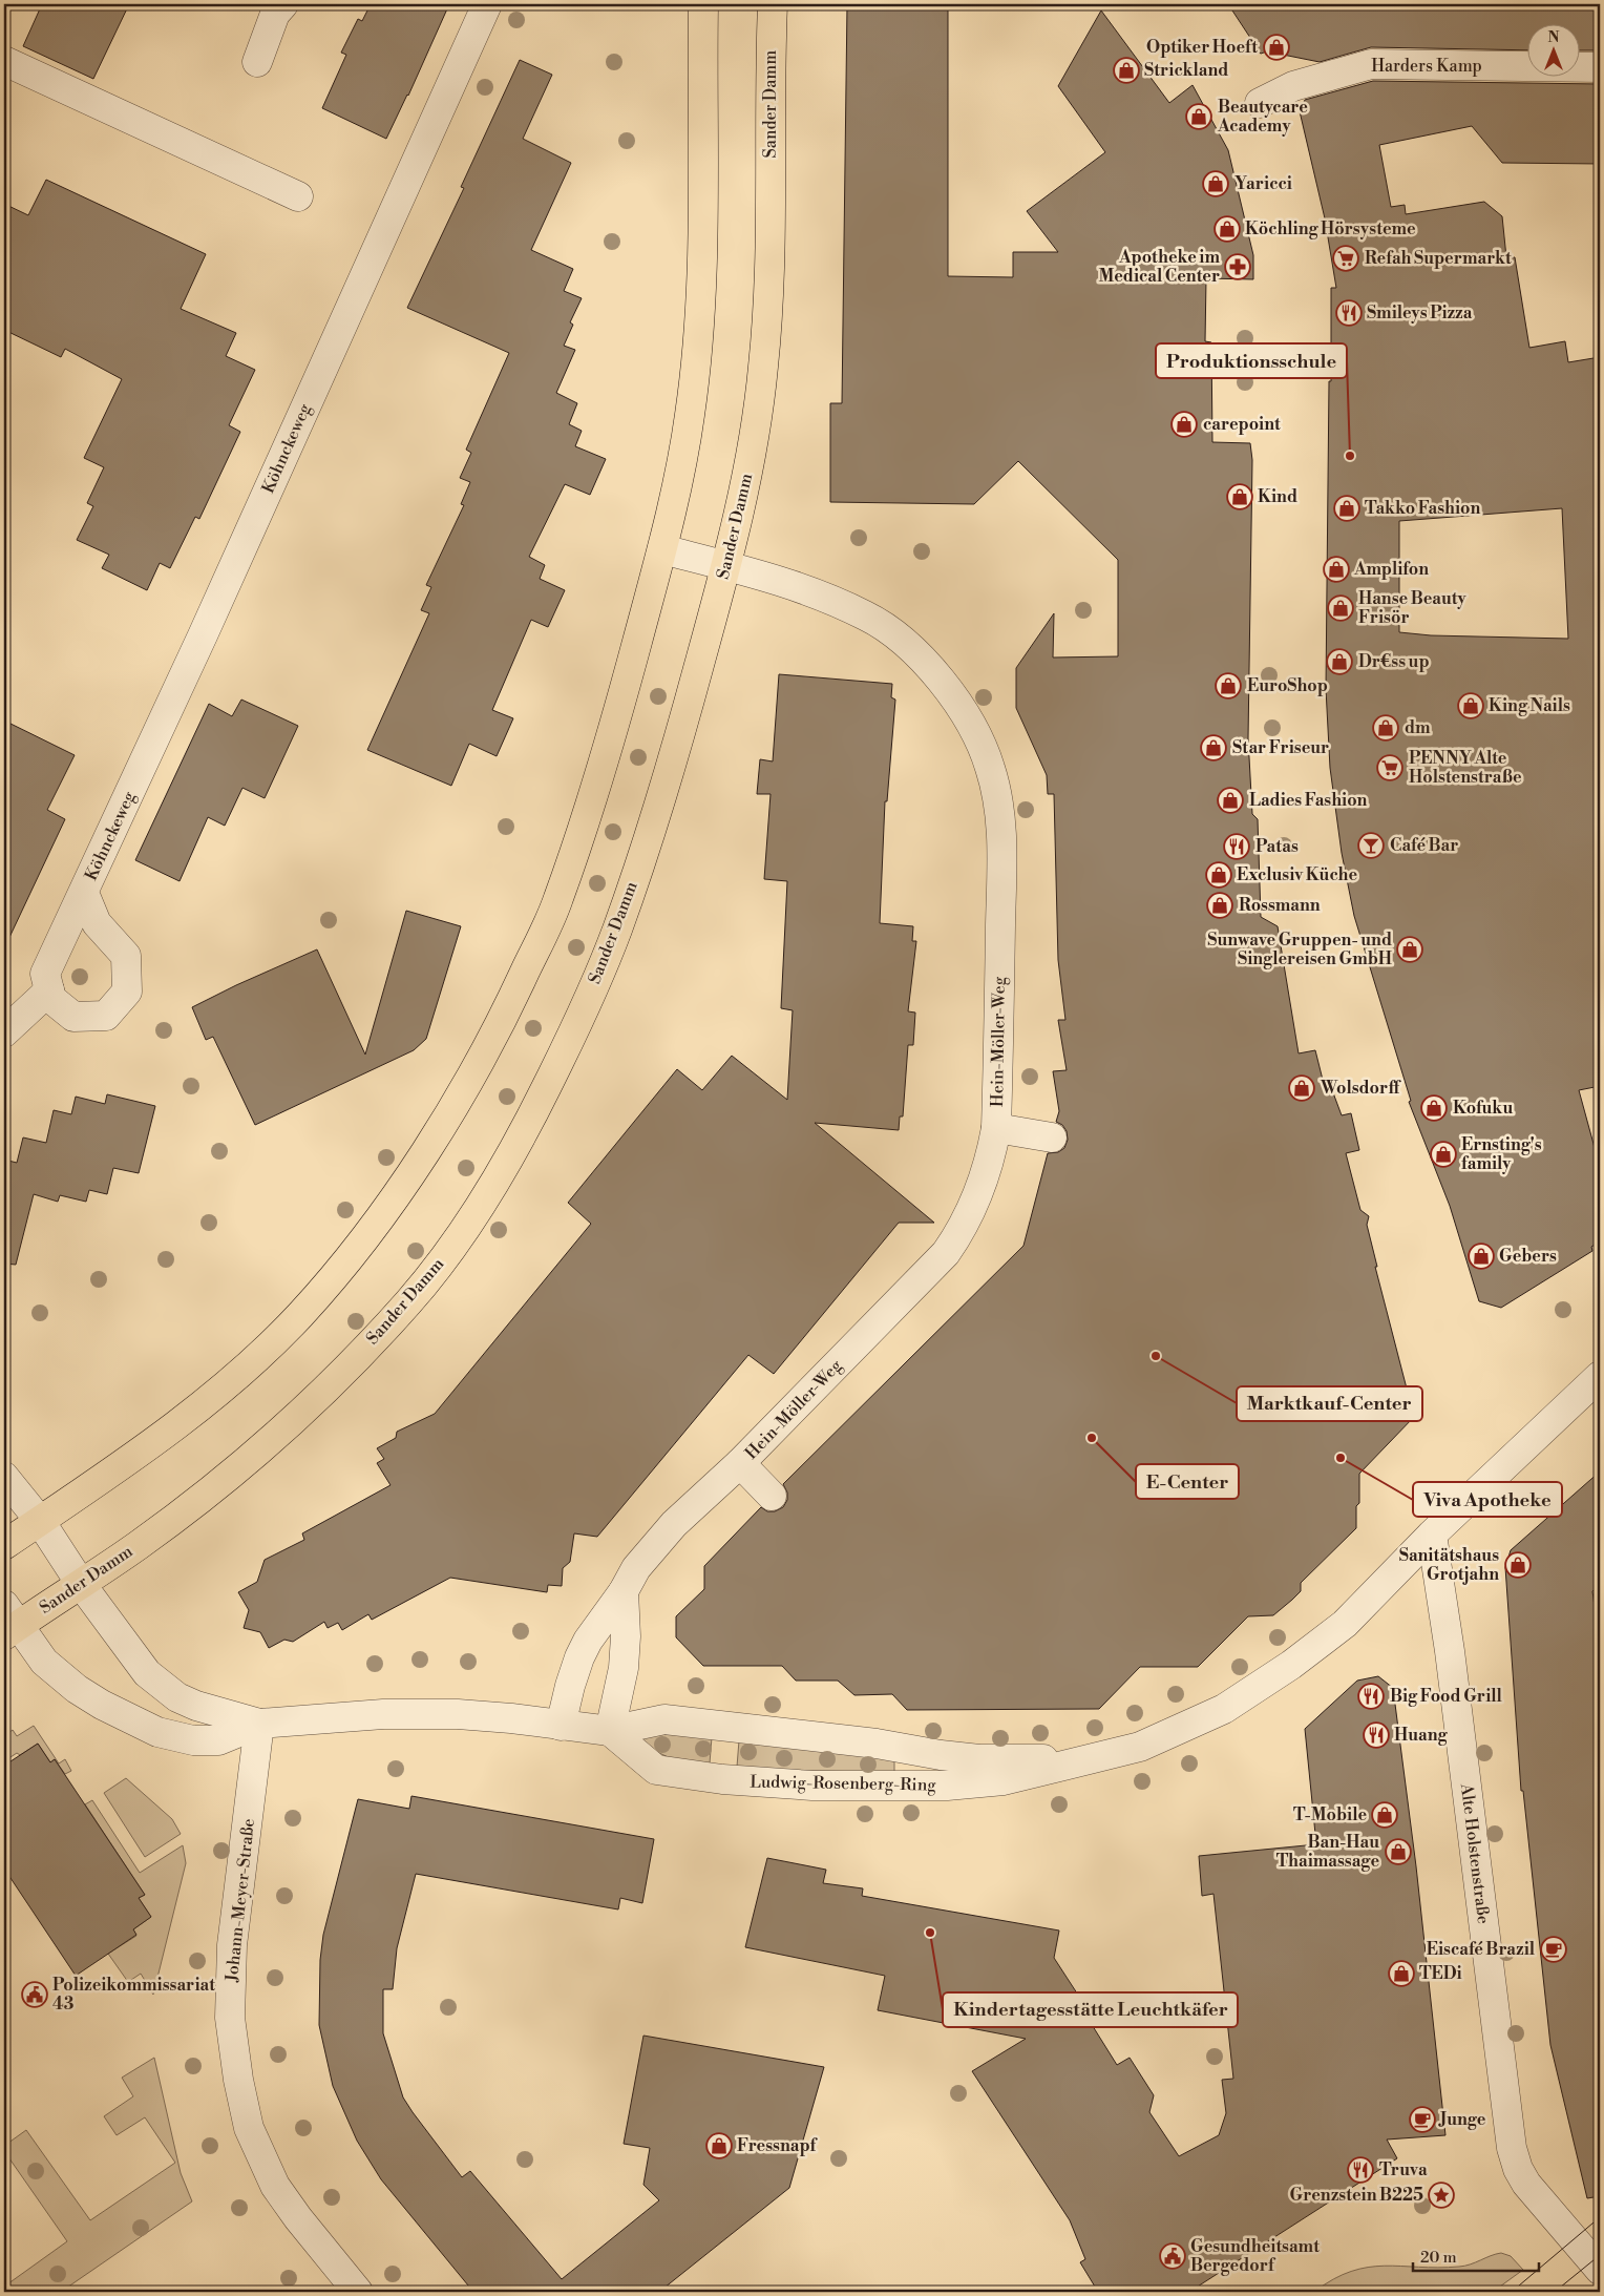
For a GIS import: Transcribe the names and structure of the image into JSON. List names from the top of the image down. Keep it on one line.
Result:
{"streets":{"main road":["Sander Damm"],"street":["Harders Kamp","Köhnckeweg","Hein-Möller-Weg","Ludwig-Rosenberg-Ring","Alte Holstenstraße","Johann-Meyer-Straße"]},"crossings":[["Sander Damm","Hein-Möller-Weg"],["Sander Damm","Ludwig-Rosenberg-Ring"],["Hein-Möller-Weg","Ludwig-Rosenberg-Ring"],["Ludwig-Rosenberg-Ring","Alte Holstenstraße"],["Ludwig-Rosenberg-Ring","Johann-Meyer-Straße"]],"places":{"shop":["Optiker Hoeft","Strickland","Beautycare Academy","Yaricci","Köchling Hörsysteme","carepoint","Kind","Takko Fashion","Amplifon","Hanse Beauty Frisör","Dr€ss up","EuroShop","King Nails","dm","Star Friseur","Ladies Fashion","Exclusiv Küche","Rossmann","Sunwave Gruppen- und Singlereisen GmbH","Wolsdorff","Kofuku","Ernsting's family","Gebers","Sanitätshaus Grotjahn","T-Mobile","Ban-Hau Thaimassage","TEDi","Fressnapf"],"supermarket":["Refah Supermarkt","PENNY Alte Holstenstraße"],"pharmacy":["Apotheke im Medical Center"],"restaurant":["Smileys Pizza","Patas","Big Food Grill","Huang","Truva"],"other":["Produktionsschule","Marktkauf-Center","E-Center","Viva Apotheke","Kindertagesstätte Leuchtkäfer"],"bar":["Café Bar"],"cafe":["Eiscafé Brazil","Junge"],"public building":["Polizeikommissariat 43","Gesundheitsamt Bergedorf"],"place":["Grenzstein B225"]},"scale_bar":"20 m","north":"top"}
